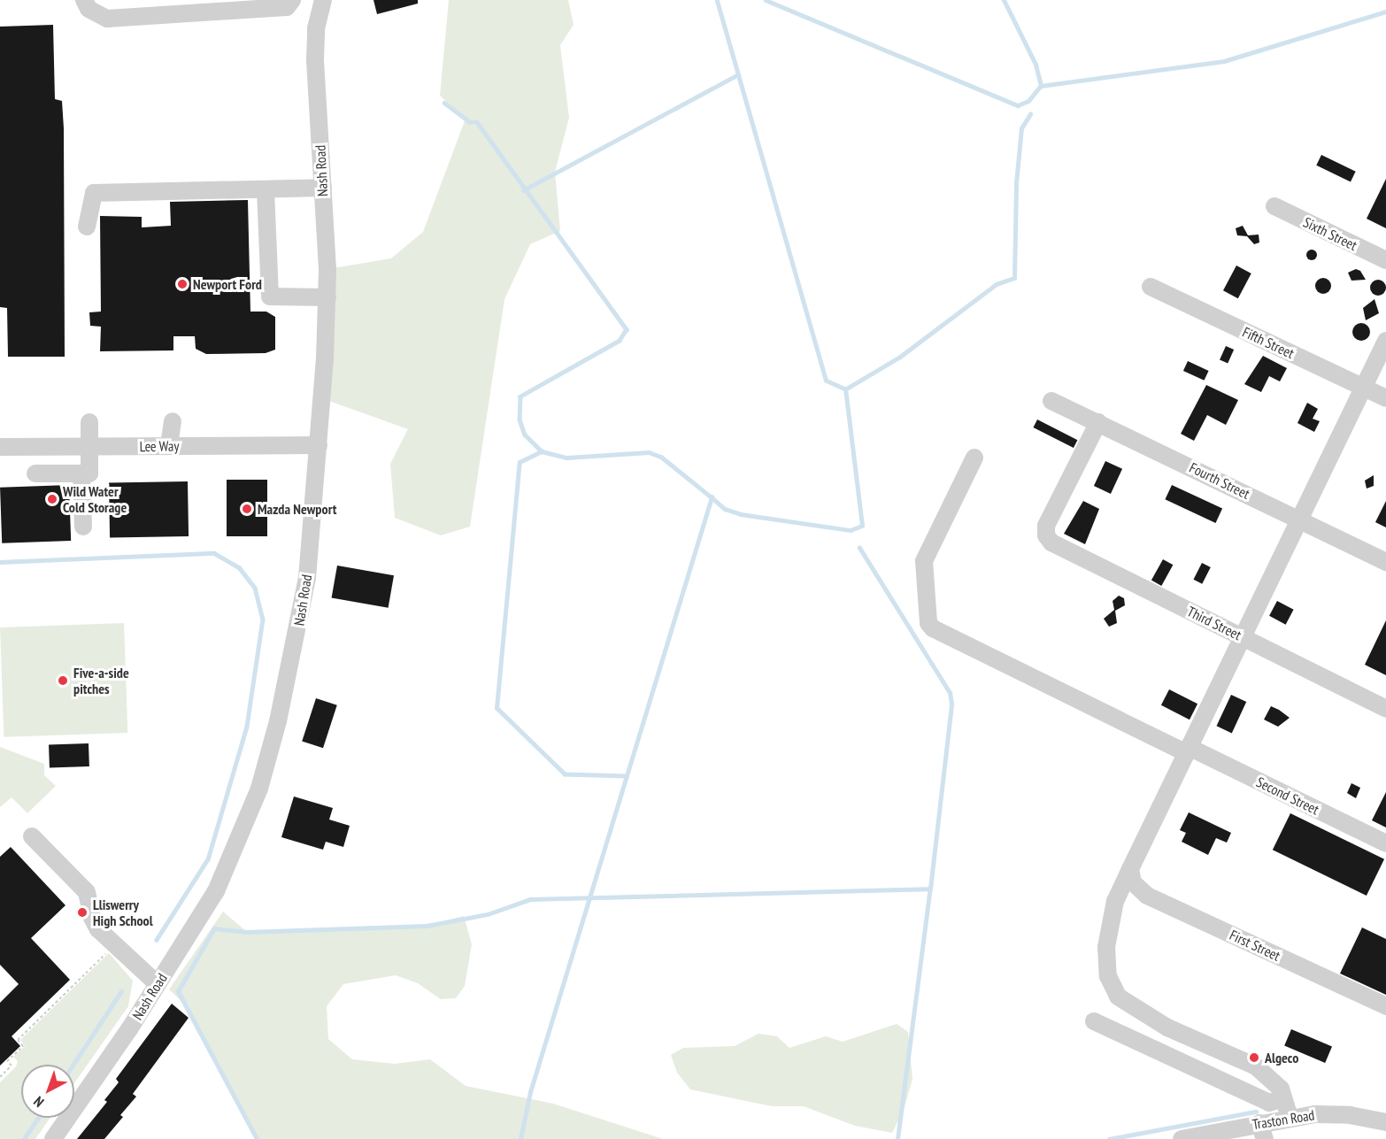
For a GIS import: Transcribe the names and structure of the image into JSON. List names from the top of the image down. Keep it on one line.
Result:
{"streets":{"street":["Nash Road","Sixth Street","Fifth Street","Lee Way","Fourth Street","Third Street","Second Street","First Street","Traston Road"]},"crossings":[["Nash Road","Lee Way"],["Fourth Street","Third Street"]],"places":["Newport Ford","Wild Water Cold Storage","Mazda Newport","Five-a-side pitches","Lliswerry High School","Algeco"],"north":"bottom left"}
